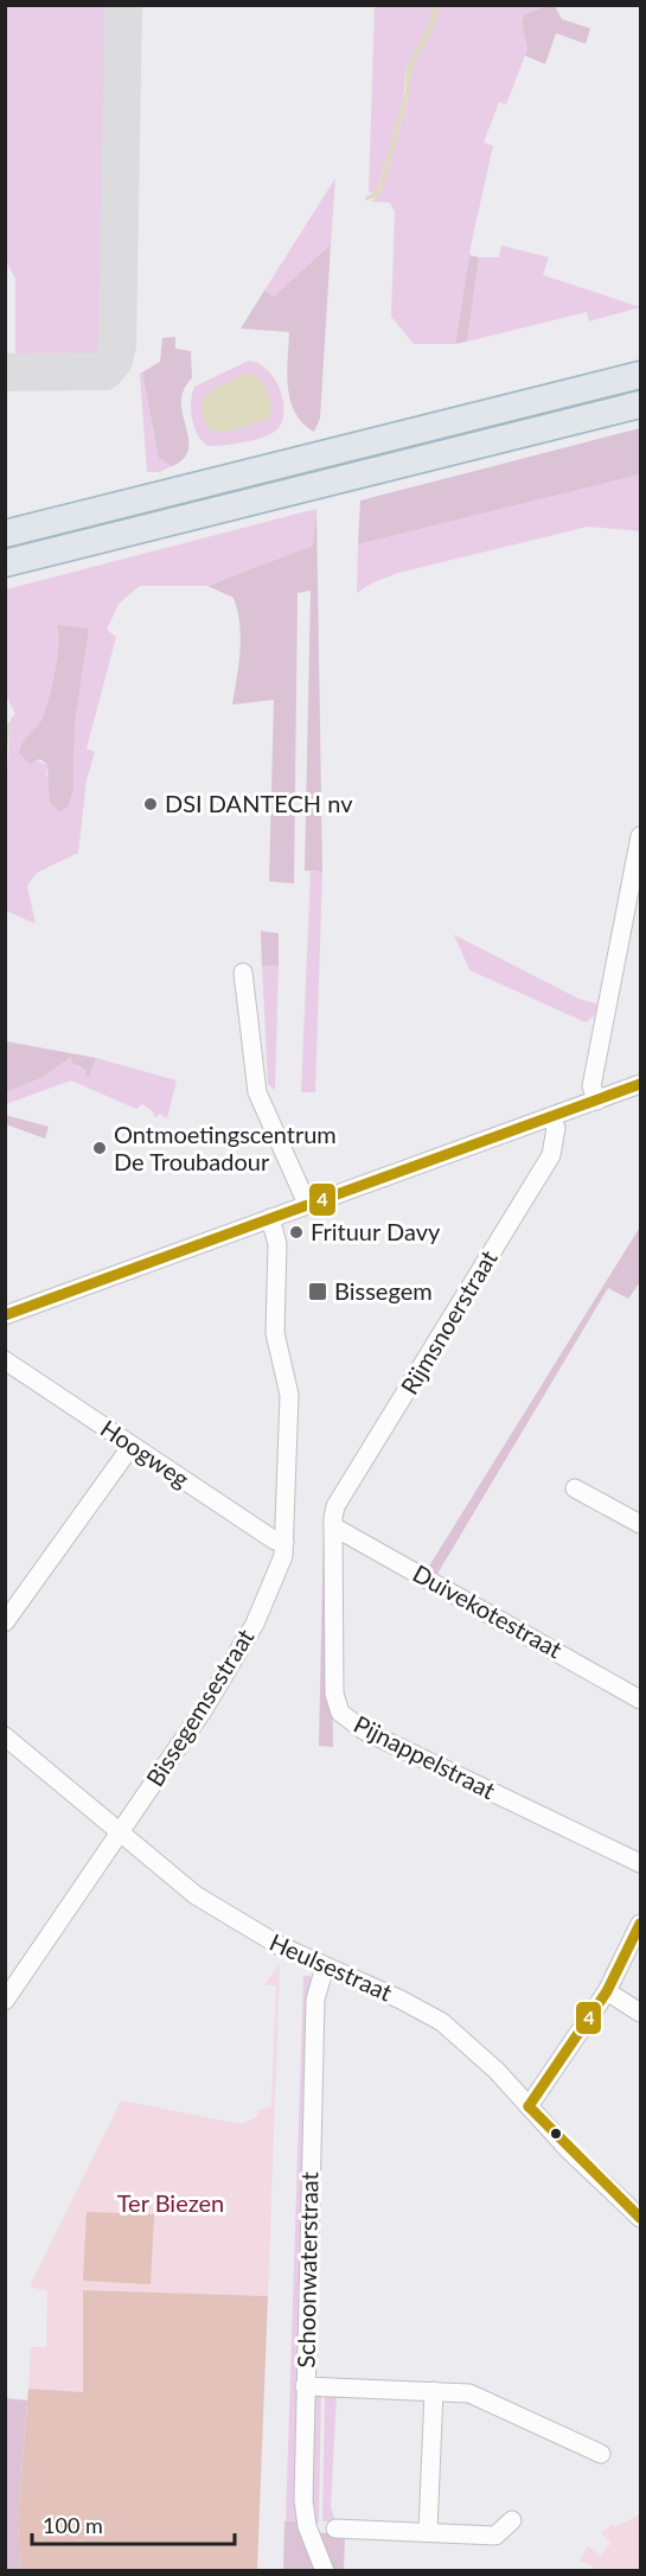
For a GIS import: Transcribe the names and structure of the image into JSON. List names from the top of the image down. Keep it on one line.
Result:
{"streets":{"street":["Rijmsnoerstraat","Hoogweg","Duivekotestraat","Bissegemsestraat","Pijnappelstraat","Heulsestraat","Schoonwaterstraat"]},"crossings":[["Rijmsnoerstraat","Duivekotestraat"],["Rijmsnoerstraat","Pijnappelstraat"],["Hoogweg","Bissegemsestraat"],["Duivekotestraat","Pijnappelstraat"],["Bissegemsestraat","Heulsestraat"],["Heulsestraat","Schoonwaterstraat"]],"parks":["Ter Biezen"],"places":{"other":["DSI DANTECH nv","Ontmoetingscentrum De Troubadour","Frituur Davy"],"transit":["Bissegem"]},"lines":["transit line 4"],"scale_bar":"100 m"}
